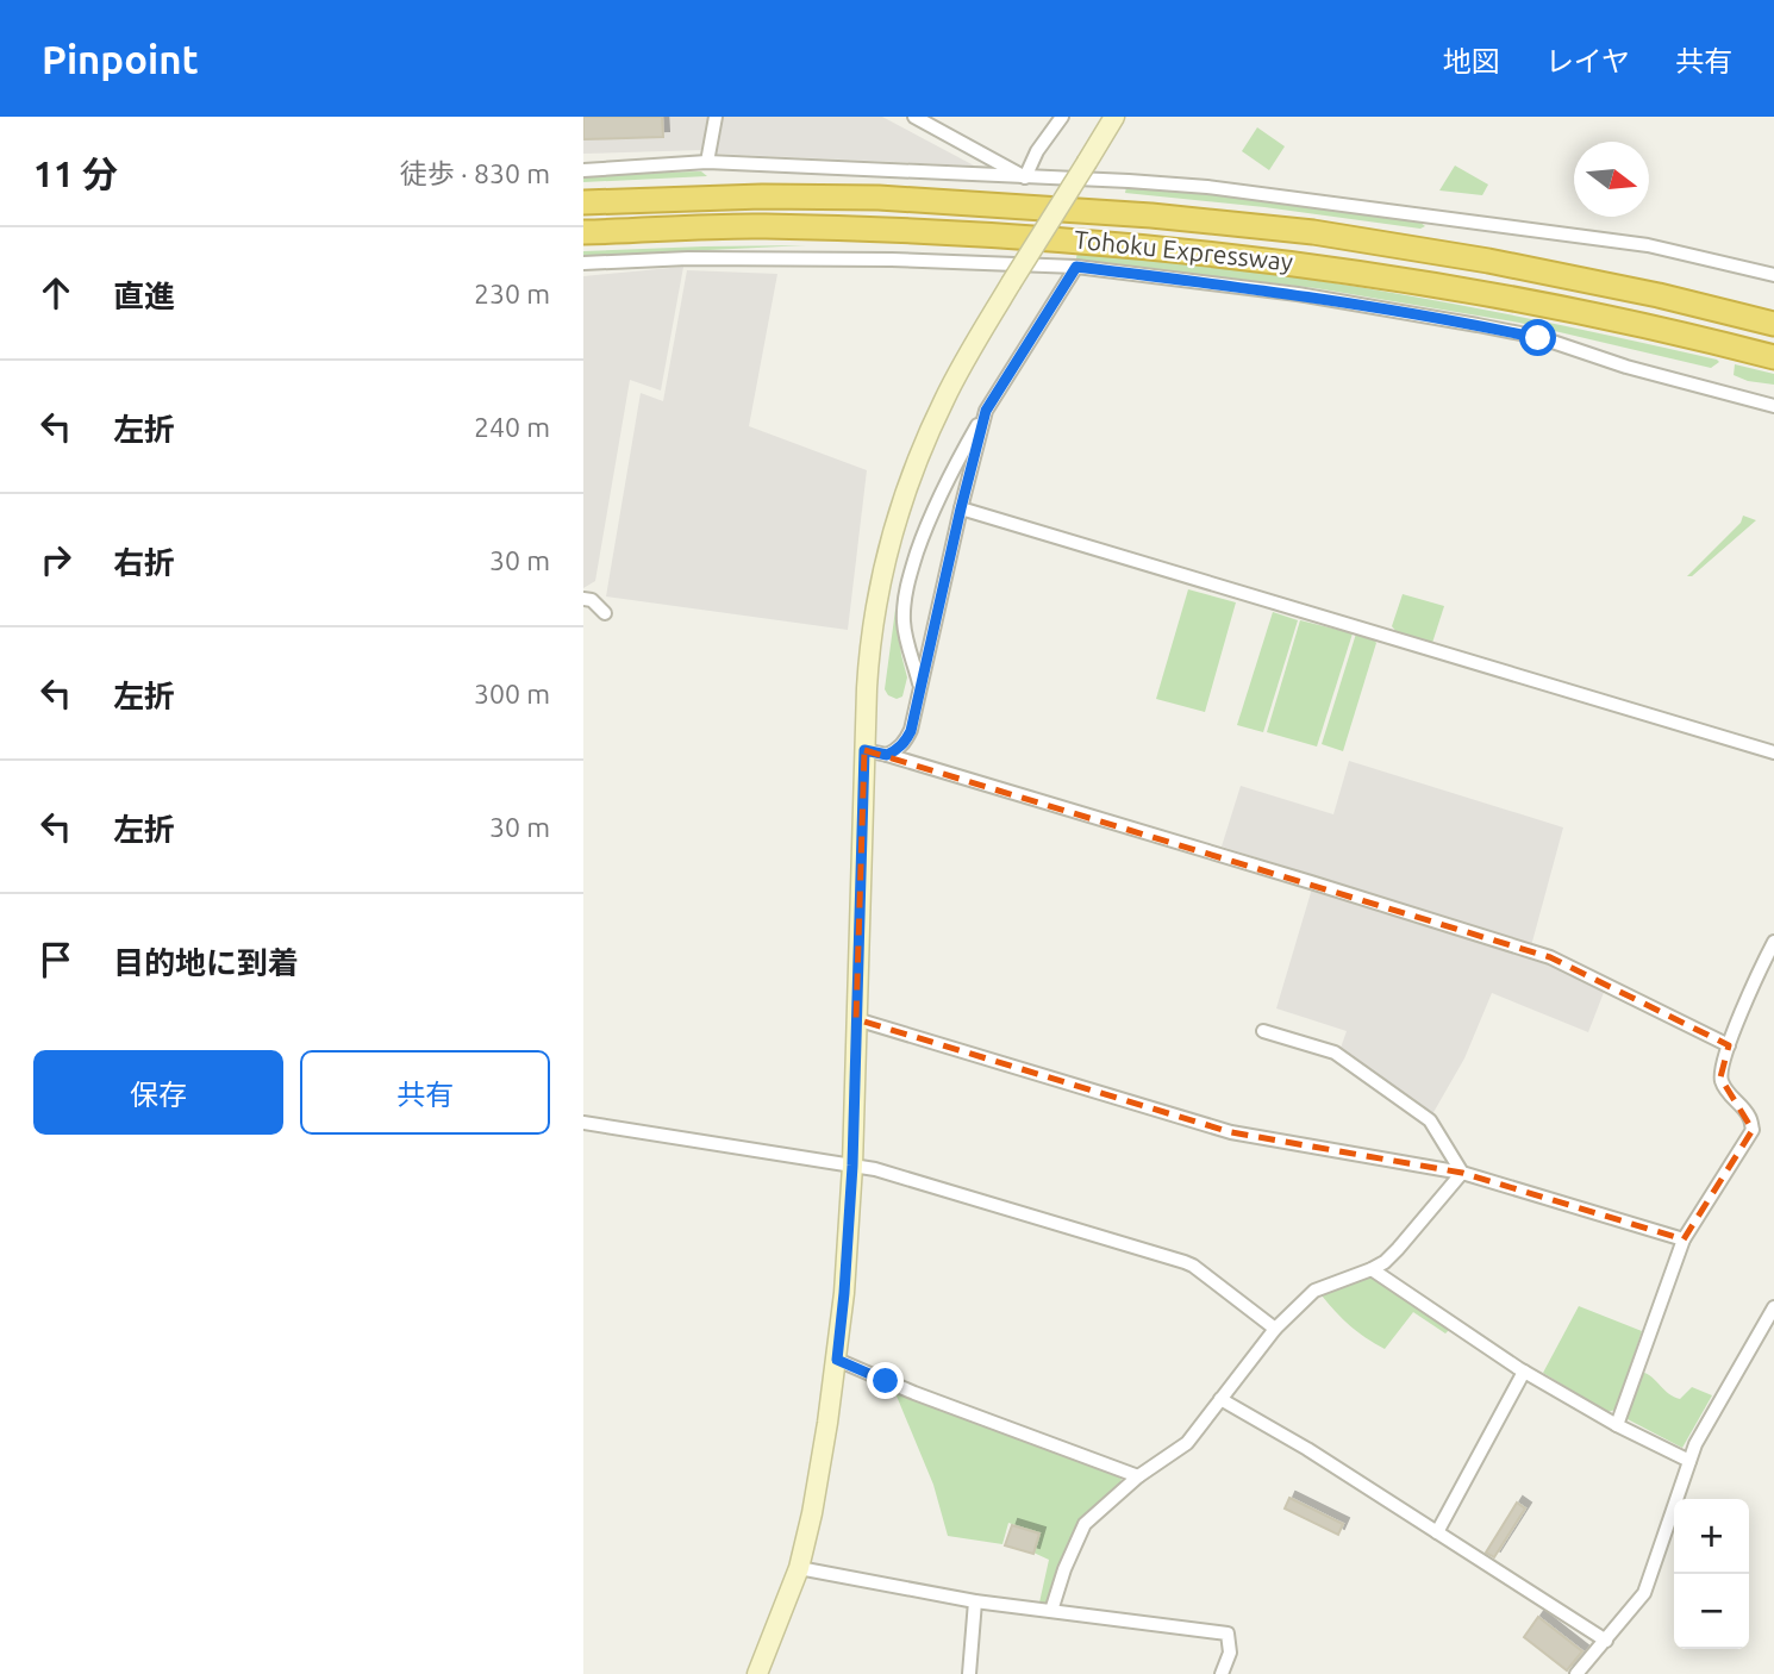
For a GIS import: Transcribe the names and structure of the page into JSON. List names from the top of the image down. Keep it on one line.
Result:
{"streets":{"highway":["Tohoku Expressway"]},"north":"right","page":{"header":"Pinpoint","nav":["地図","レイヤ","共有"],"heading":["11 分","徒歩 · 830 m"],"list":[["直進","230 m"],["左折","240 m"],["右折","30 m"],["左折","300 m"],["左折","30 m"],"目的地に到着"],"buttons":["保存","共有"],"map_buttons":["+","−"]}}
